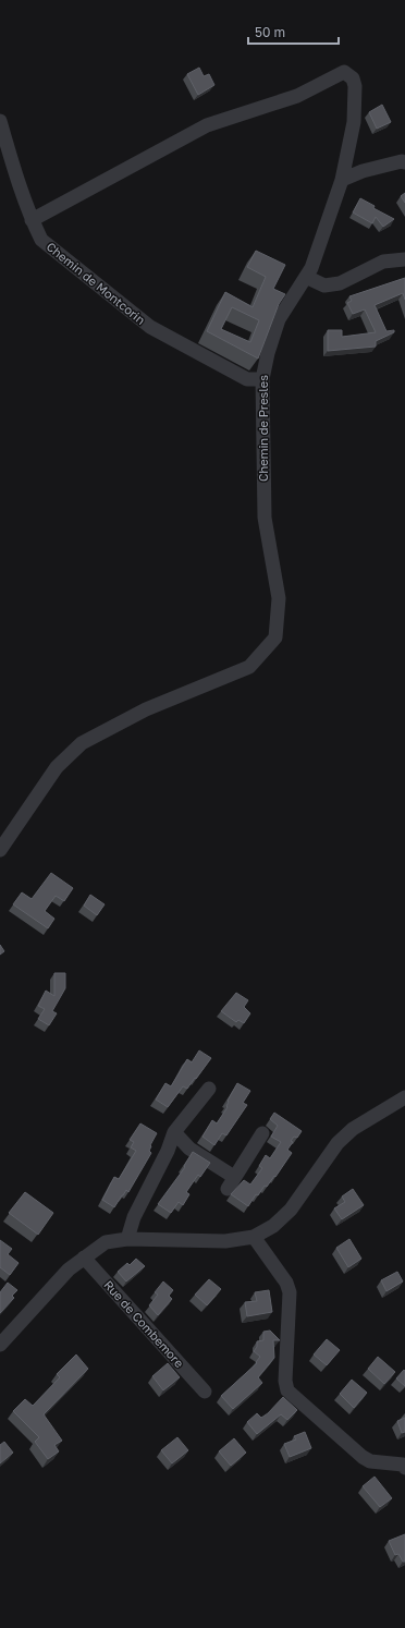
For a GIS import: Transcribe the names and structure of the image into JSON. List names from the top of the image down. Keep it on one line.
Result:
{"streets":{"street":["Chemin de Montcorin","Chemin de Presles","Rue de Combemore"]},"crossings":[["Chemin de Montcorin","Chemin de Presles"]],"scale_bar":"50 m"}
